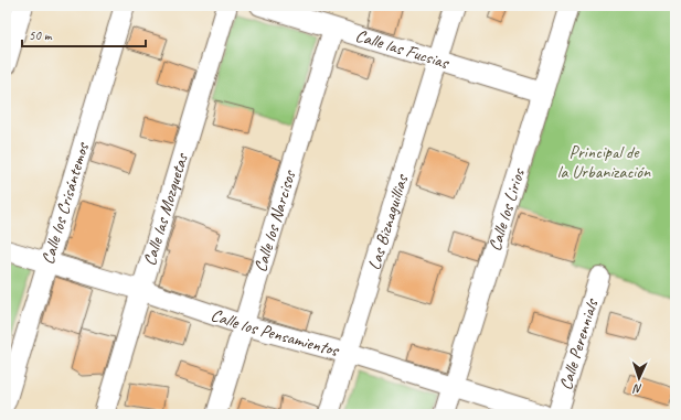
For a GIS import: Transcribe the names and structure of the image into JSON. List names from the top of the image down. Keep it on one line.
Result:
{"streets":{"street":["Calle las Fucsias","Calle los Crisántemos","Calle las Mozquetas","Calle los Lirios","Calle los Narcisos","Las Biznaguillias","Calle los Pensamientos","Calle Perennials"]},"crossings":[["Calle las Fucsias","Calle los Lirios"],["Calle las Fucsias","Calle los Narcisos"],["Calle las Fucsias","Las Biznaguillias"],["Calle los Crisántemos","Calle los Pensamientos"],["Calle las Mozquetas","Calle los Pensamientos"],["Calle los Lirios","Calle los Pensamientos"],["Calle los Narcisos","Calle los Pensamientos"],["Las Biznaguillias","Calle los Pensamientos"]],"parks":["Principal de la Urbanización"],"scale_bar":"50 m","north":"bottom"}
